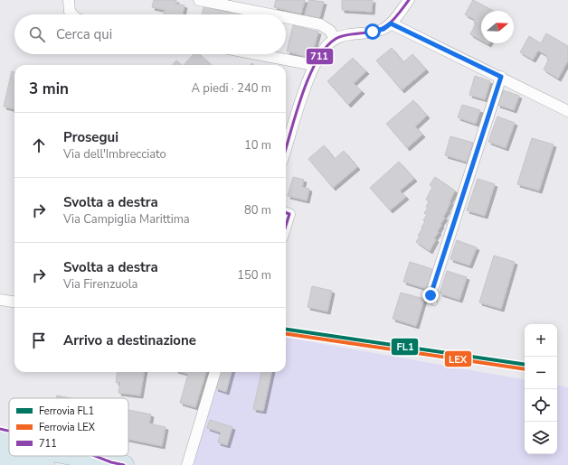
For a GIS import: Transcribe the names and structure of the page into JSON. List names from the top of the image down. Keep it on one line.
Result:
{"lines":["transit line 711","rail line FL1","rail line LEX"],"legend":["Ferrovia FL1","Ferrovia LEX","711"],"north":"right","page":{"search":"Cerca qui","heading":["3 min","A piedi · 240 m"],"list":[["Prosegui","Via dell'Imbrecciato","10 m"],["Svolta a destra","Via Campiglia Marittima","80 m"],["Svolta a destra","Via Firenzuola","150 m"],"Arrivo a destinazione"],"map_buttons":["+","−"]}}
